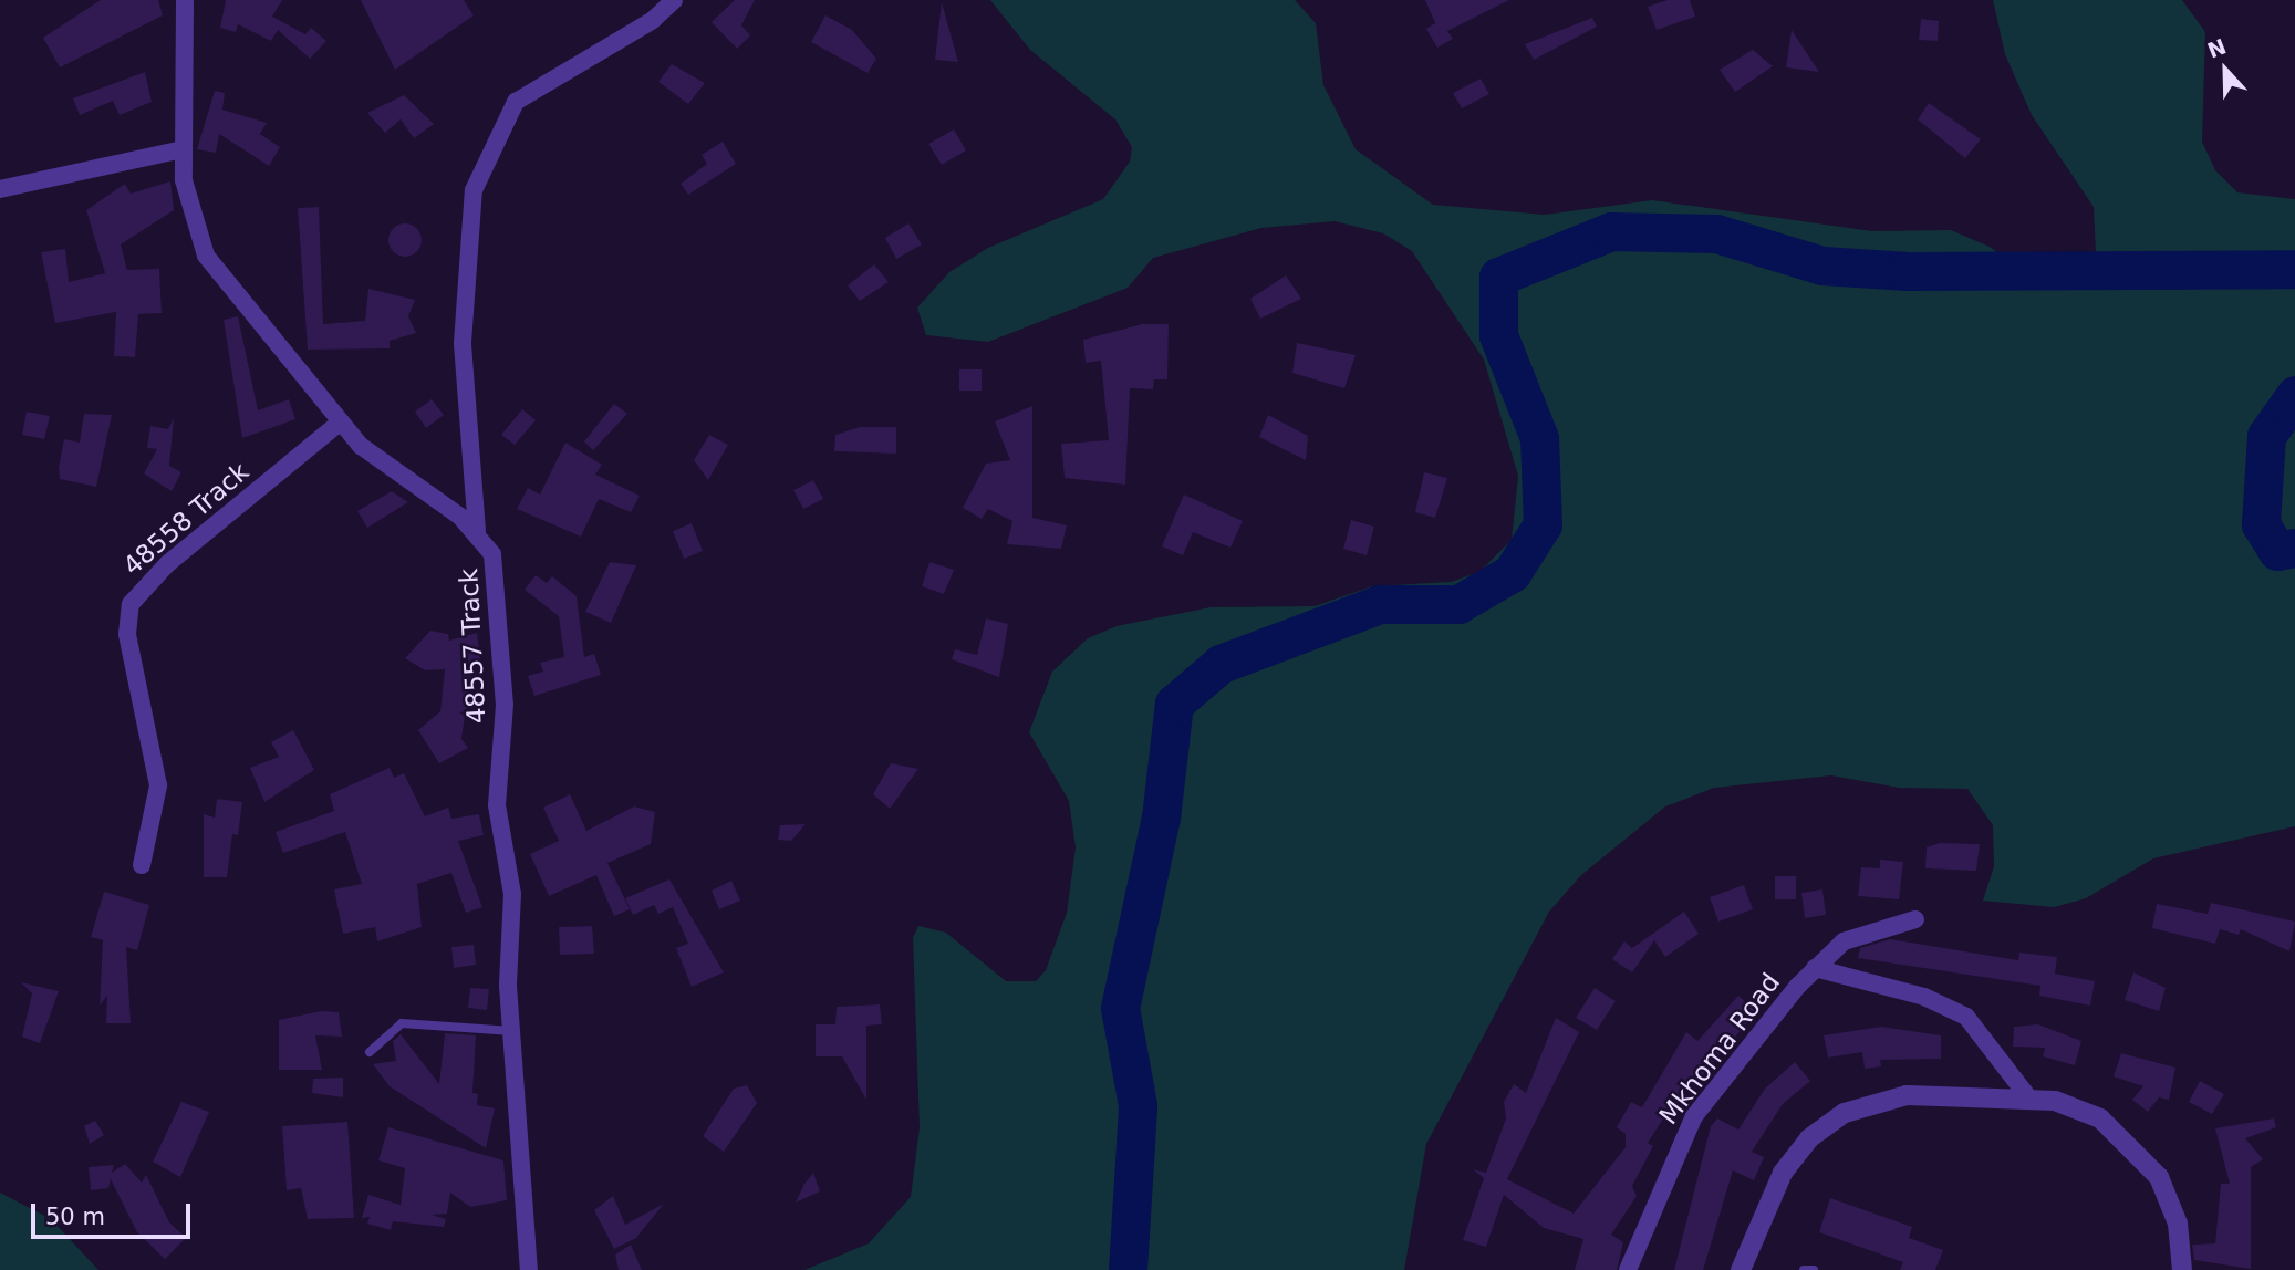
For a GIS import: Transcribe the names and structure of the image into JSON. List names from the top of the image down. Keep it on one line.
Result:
{"streets":{"street":["48558 Track","48557 Track","Mkhoma Road"]},"crossings":[["48558 Track","48557 Track"]],"scale_bar":"50 m","north":"top"}
